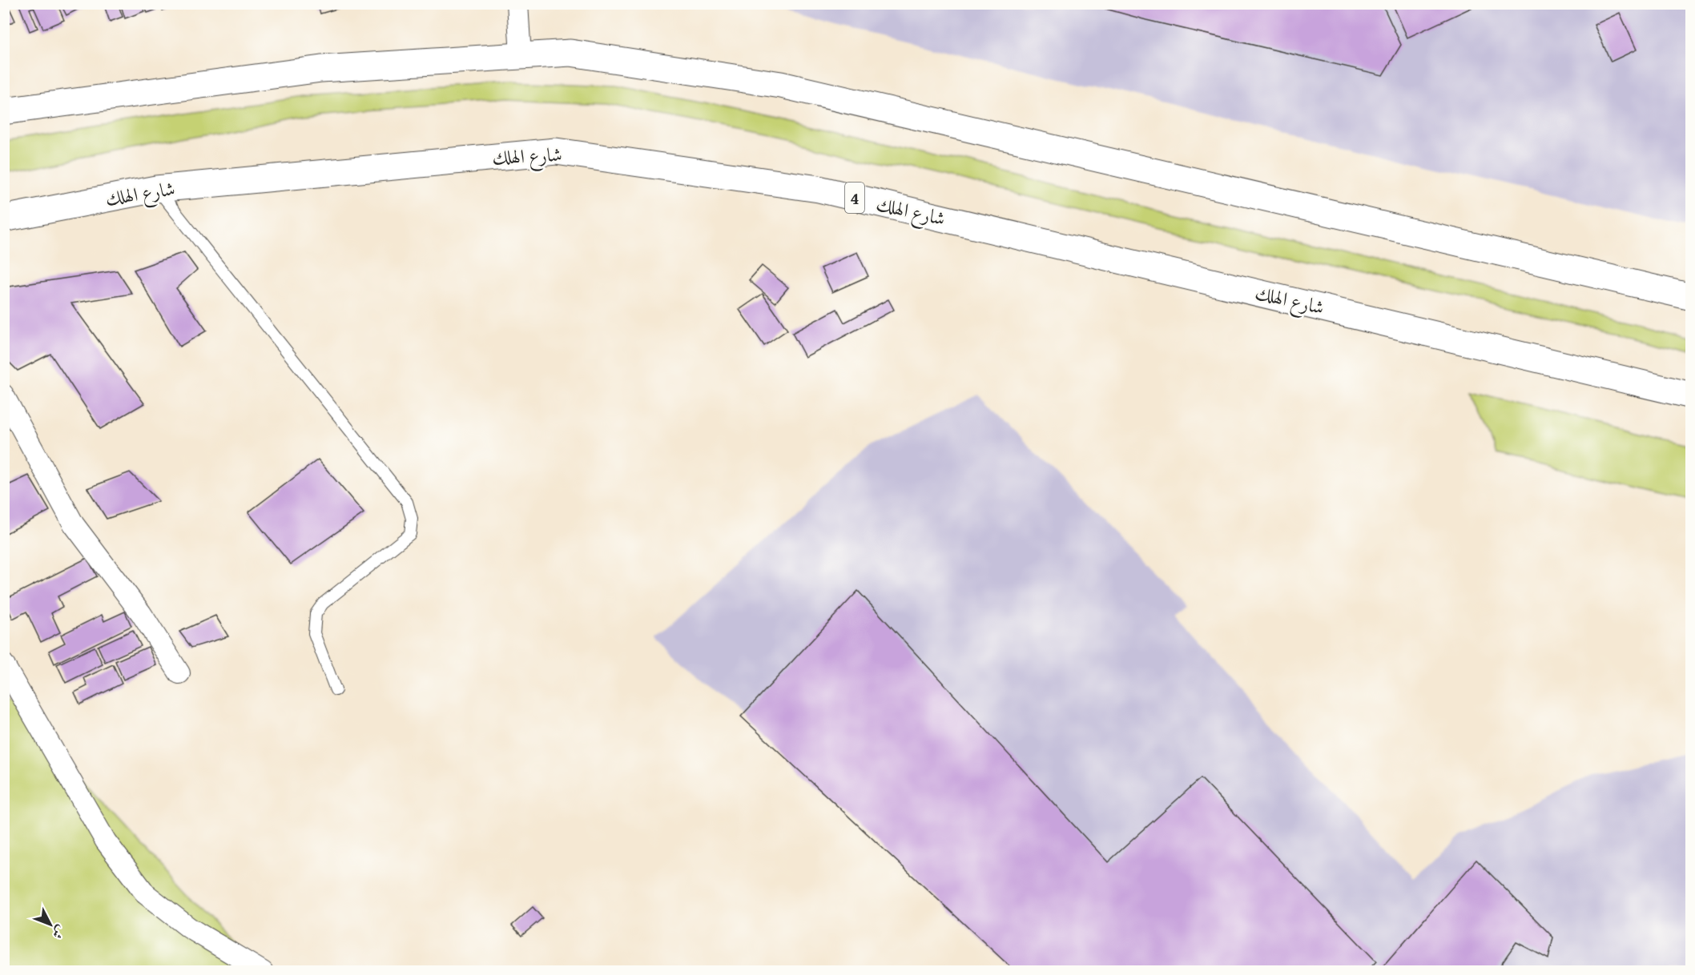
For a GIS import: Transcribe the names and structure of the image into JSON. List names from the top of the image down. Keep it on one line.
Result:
{"streets":{"highway":["شارع الهلك","4"]},"north":"bottom right"}
